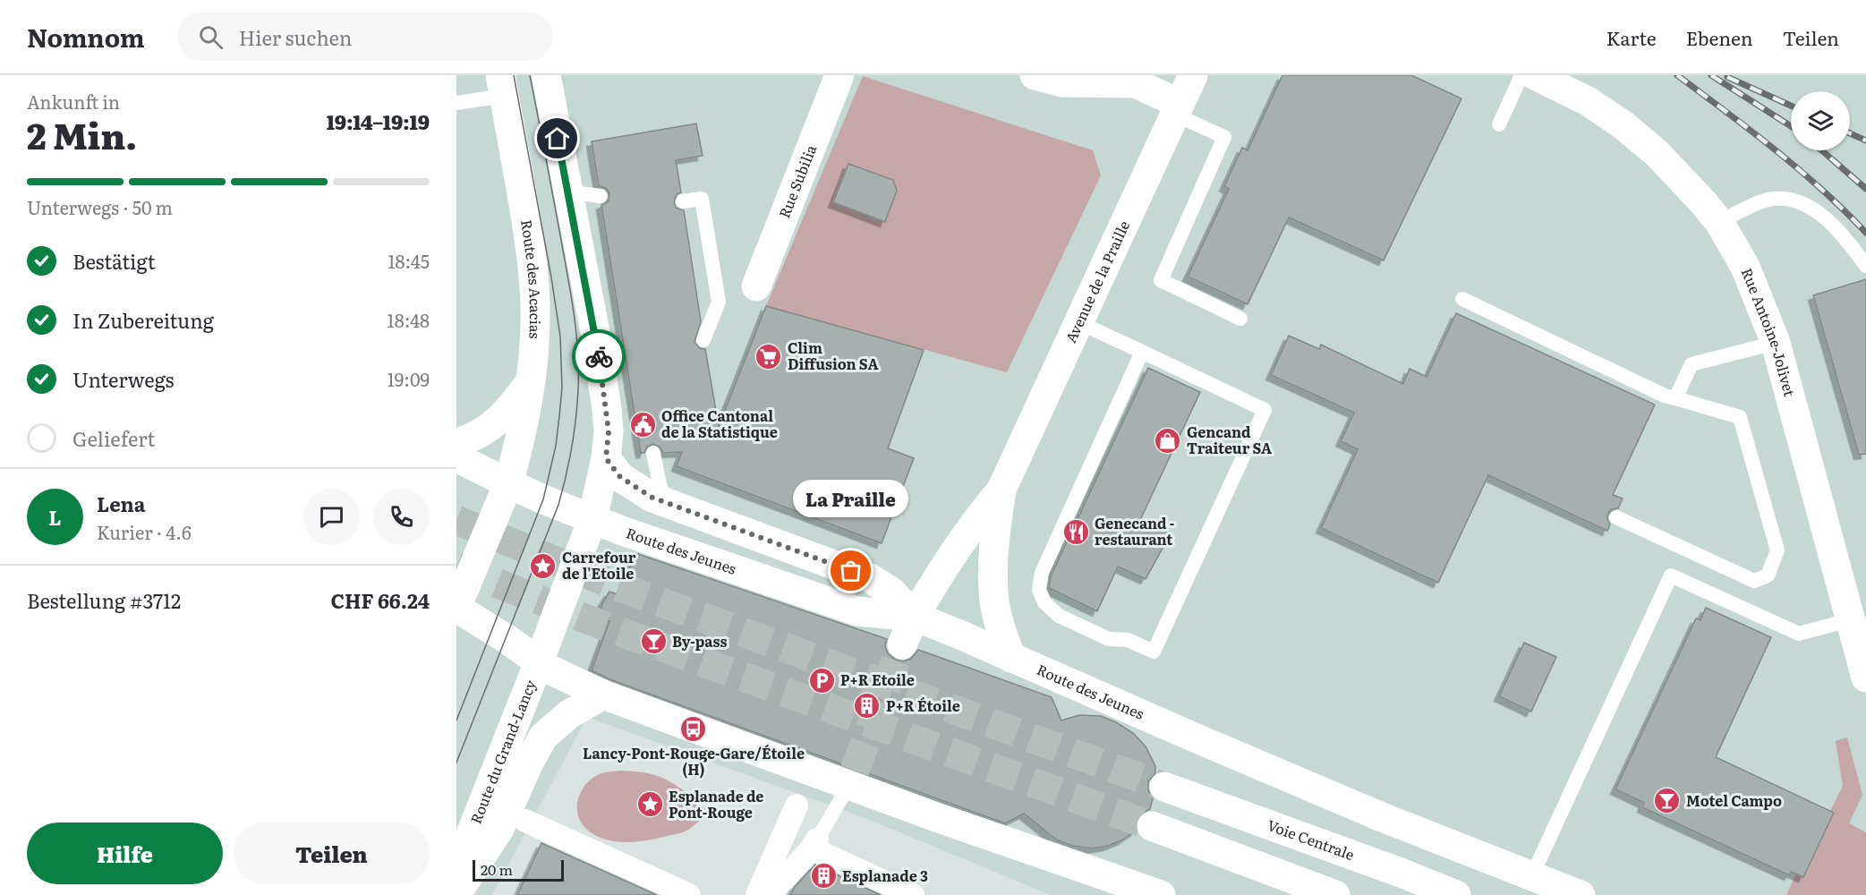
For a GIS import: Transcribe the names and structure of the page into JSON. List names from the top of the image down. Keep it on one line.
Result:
{"streets":{"main road":["Rue Subilia","Route des Acacias","Avenue de la Praille","Rue Antoine-Jolivet","Route des Jeunes","Route du Grand-Lancy","Voie Centrale"]},"crossings":[["Avenue de la Praille","Route des Jeunes"]],"places":{"supermarket":["Clim Diffusion SA"],"public building":["Office Cantonal de la Statistique"],"shop":["Gencand Traiteur SA"],"restaurant":["Genecand - restaurant"],"place":["Carrefour de l'Etoile","Esplanade de Pont-Rouge"],"other":["La Praille"],"bar":["By-pass","Motel Campo"],"parking":["P+R Etoile"],"building":["P+R Étoile","Esplanade 3"],"bus stop":["Lancy-Pont-Rouge-Gare/Étoile (H)"]},"scale_bar":"20 m","page":{"header":"Nomnom","search":"Hier suchen","nav":["Karte","Ebenen","Teilen"],"heading":["2 Min.","Ankunft in","19:14–19:19"],"panel":["Lena","Kurier · 4.6","Bestellung #3712","CHF 66.24"],"bar":"Unterwegs · 50 m","list":[["Bestätigt","18:45"],["In Zubereitung","18:48"],["Unterwegs","19:09"],"Geliefert"],"bubble":"La Praille","round":"L","buttons":["Hilfe","Teilen"],"scale":"20 m"}}
